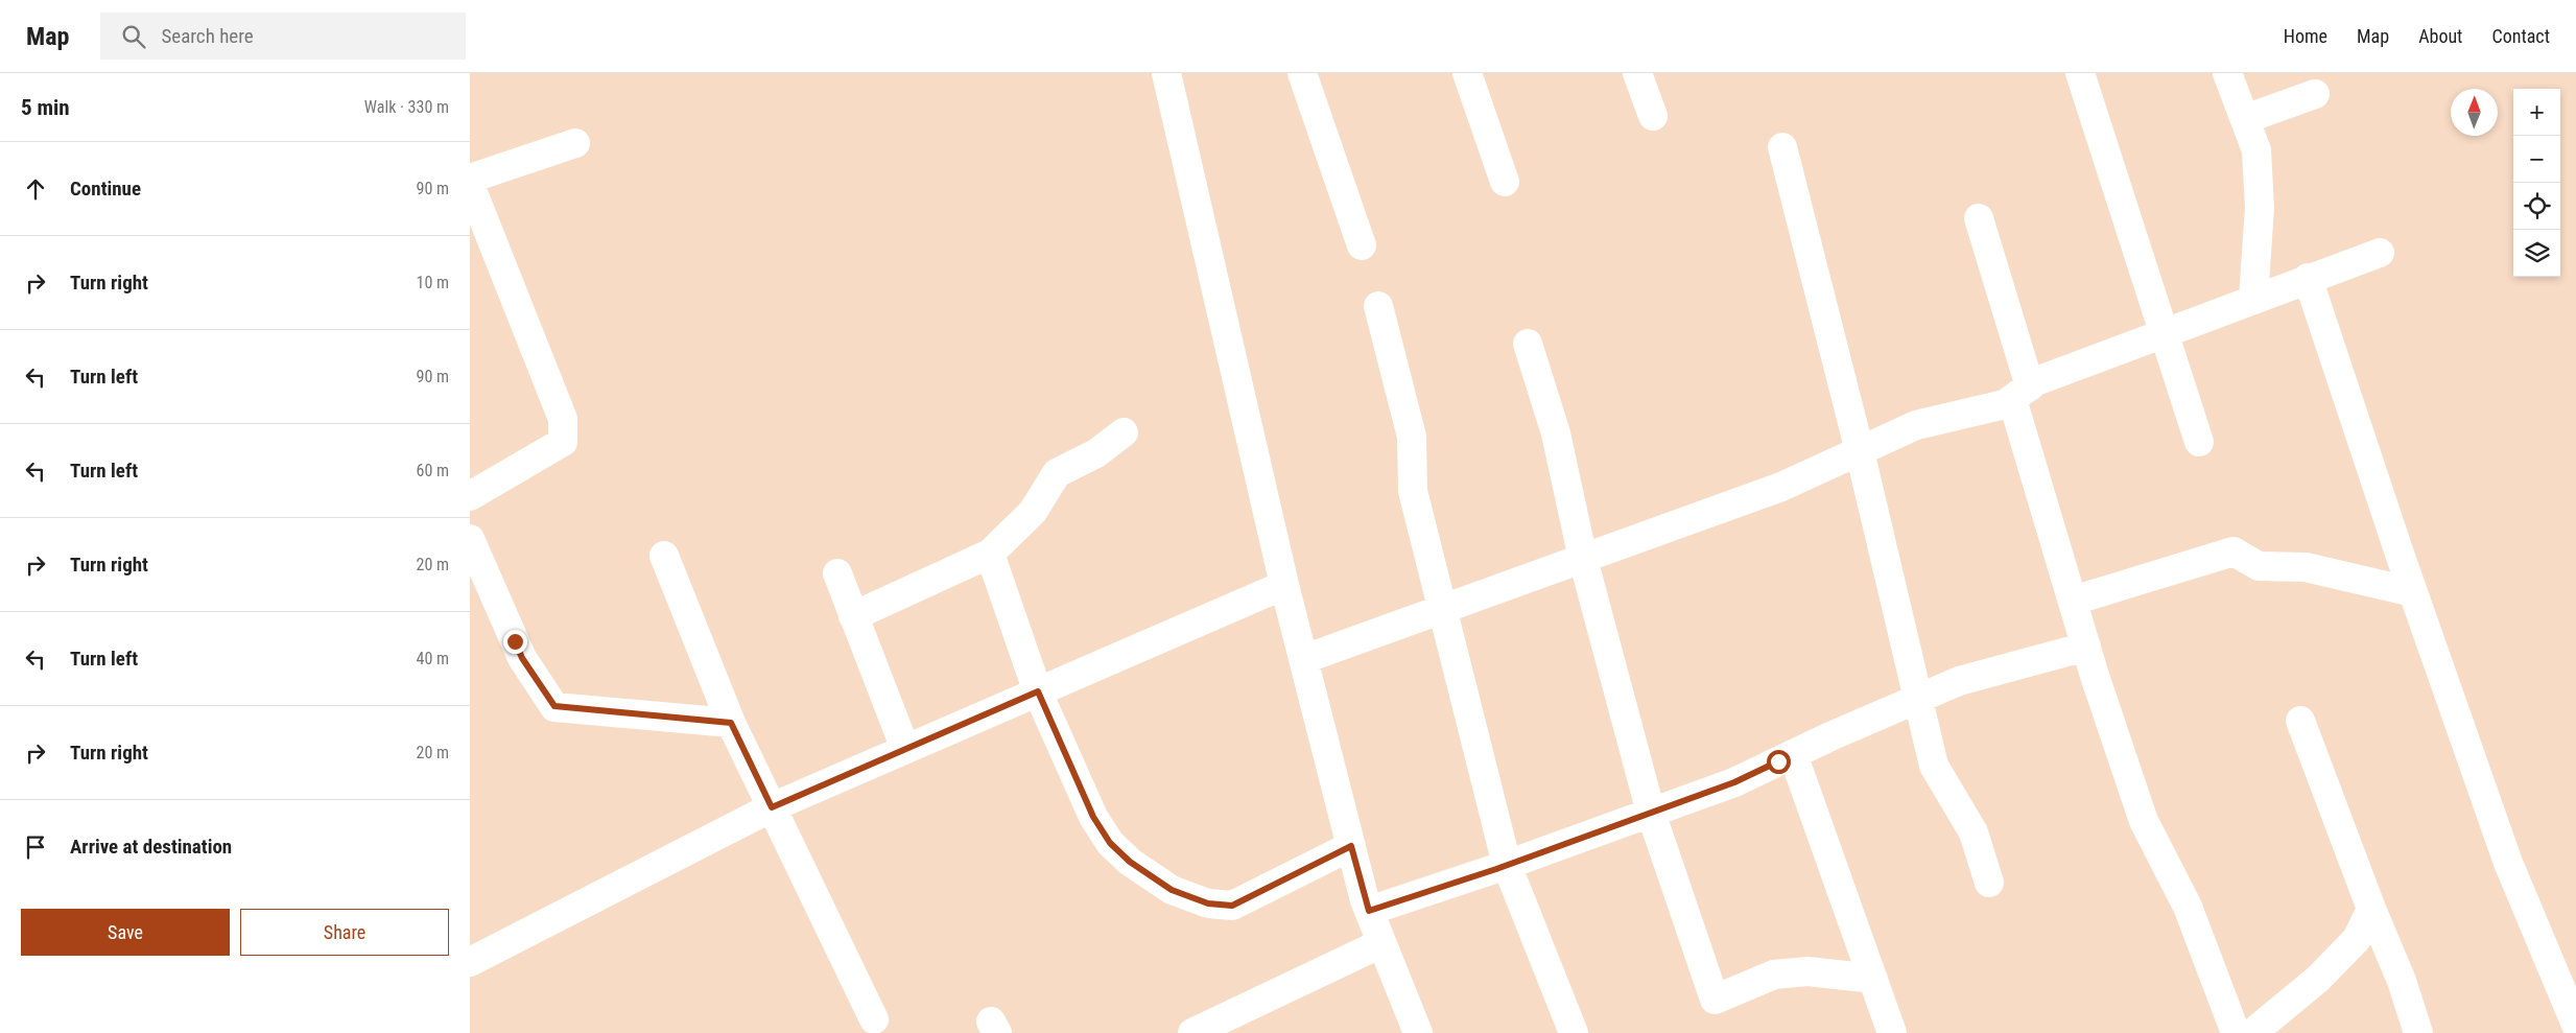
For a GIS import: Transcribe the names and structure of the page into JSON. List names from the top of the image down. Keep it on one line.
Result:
{"north":"top","page":{"header":"Map","search":"Search here","nav":["Home","Map","About","Contact"],"heading":["5 min","Walk · 330 m"],"map_buttons":["+","−"],"list":[["Continue","90 m"],["Turn right","10 m"],["Turn left","90 m"],["Turn left","60 m"],["Turn right","20 m"],["Turn left","40 m"],["Turn right","20 m"],"Arrive at destination"],"buttons":["Save","Share"]}}
